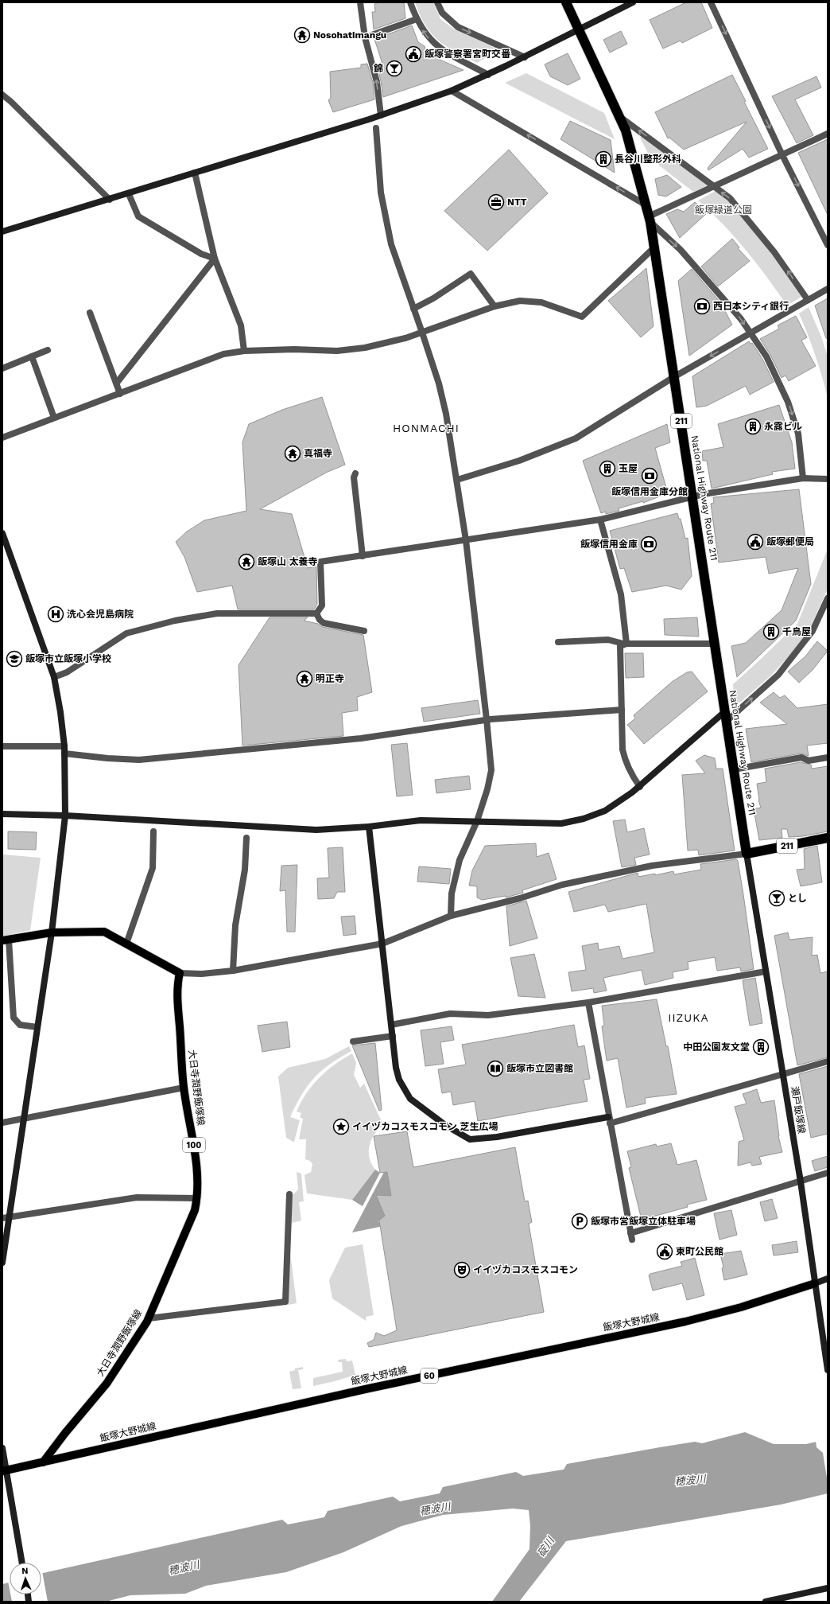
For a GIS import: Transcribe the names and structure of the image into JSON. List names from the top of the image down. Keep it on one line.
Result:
{"streets":{"highway":["211","National Highway Route 211"],"main road":["大日寺潤野飯塚線","100","飯塚大野城線","60"],"street":["瀬戸飯塚線"]},"crossings":[["211","National Highway Route 211"],["211","瀬戸飯塚線"],["National Highway Route 211","瀬戸飯塚線"],["大日寺潤野飯塚線","飯塚大野城線"],["瀬戸飯塚線","飯塚大野城線"]],"districts":["HONMACHI","IIZUKA"],"water":["穂波川","碇川"],"parks":["飯塚緑道公園"],"places":{"temple":["Nosohatimangu","真福寺","飯塚山 太養寺","明正寺"],"public building":["飯塚警察署宮町交番","飯塚郵便局","東町公民館"],"bar":["錦","とし"],"building":["長谷川整形外科","永露ビル","玉屋","千鳥屋","中田公園友文堂"],"office":["NTT"],"bank":["西日本シティ銀行","飯塚信用金庫分館","飯塚信用金庫"],"hospital":["洗心会児島病院"],"school or university":["飯塚市立飯塚小学校"],"library":["飯塚市立図書館"],"place":["イイヅカコスモスコモン 芝生広場"],"parking":["飯塚市営飯塚立体駐車場"],"theatre":["イイヅカコスモスコモン"]},"north":"top"}
